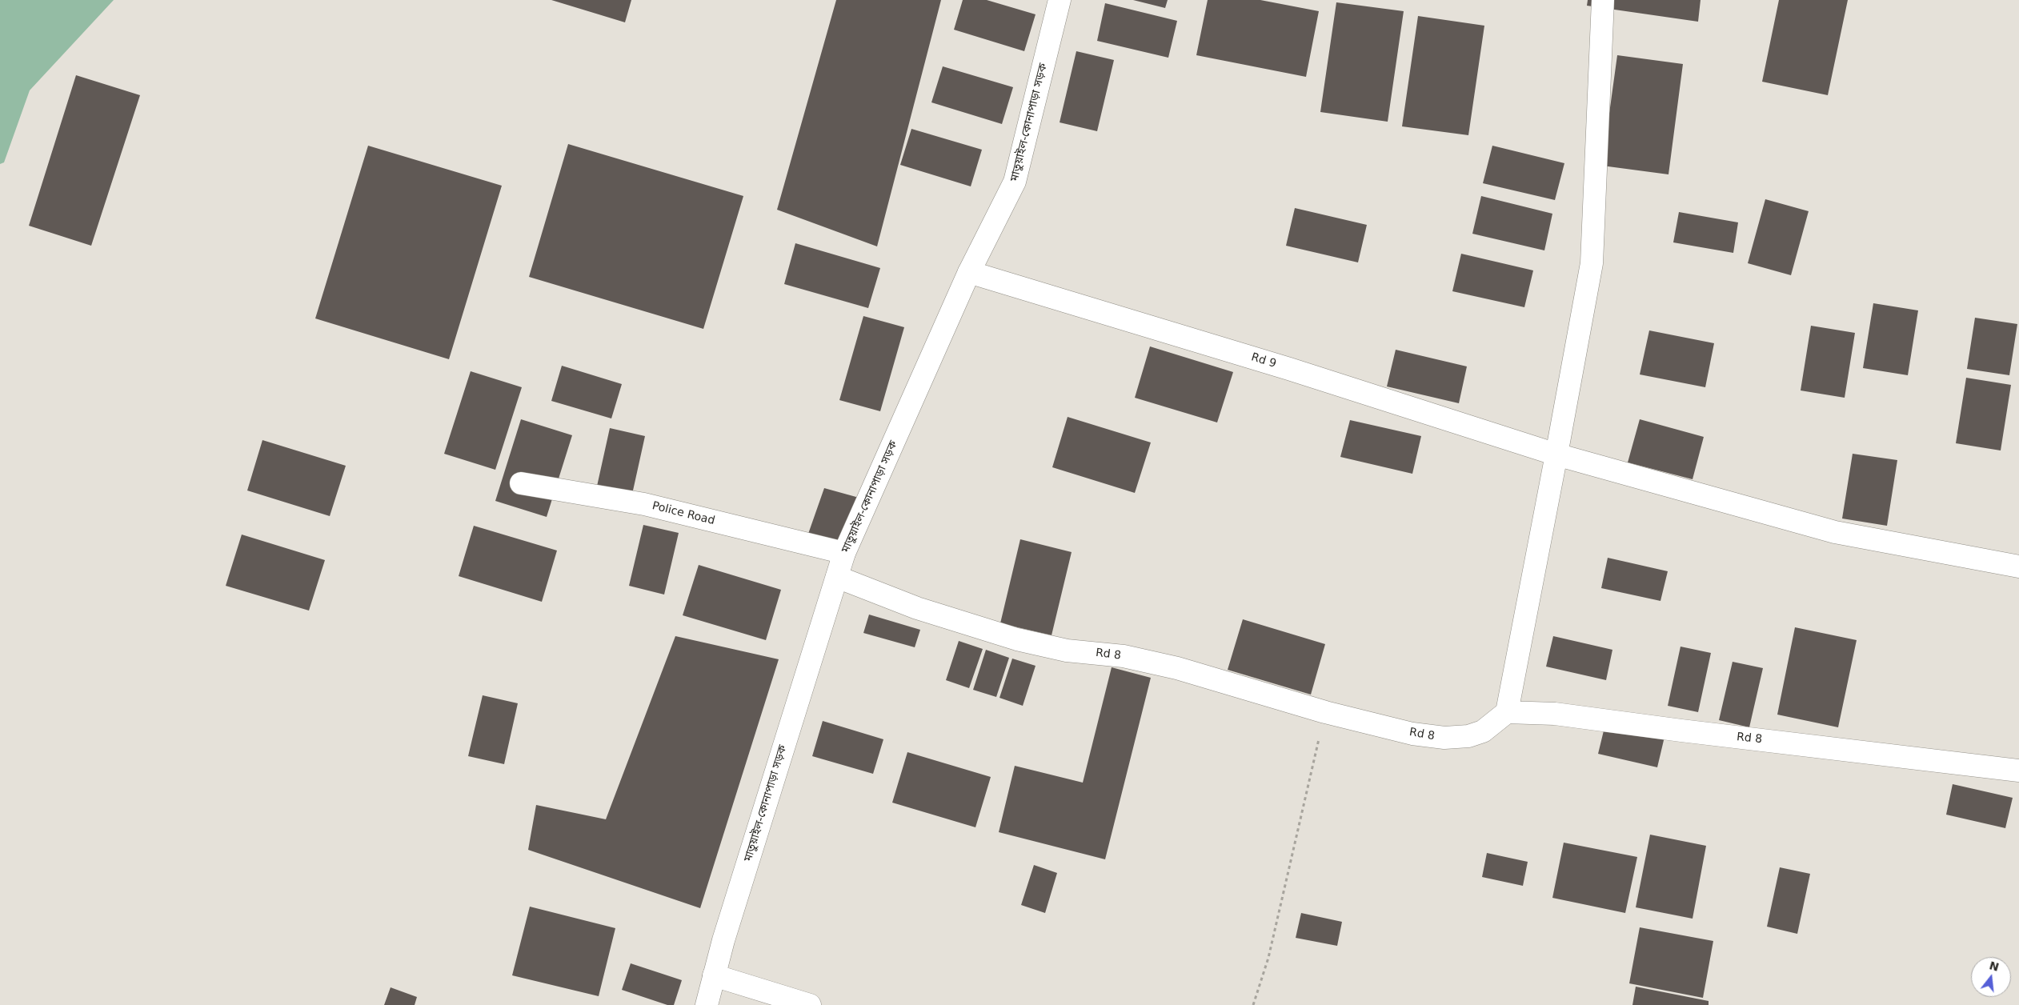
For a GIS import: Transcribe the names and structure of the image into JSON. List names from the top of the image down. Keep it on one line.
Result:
{"streets":{"street":["মাতুয়াইল-কোনাপাড়া সড়ক","Rd 9","Police Road","Rd 8"]},"crossings":[["মাতুয়াইল-কোনাপাড়া সড়ক","Rd 9"],["মাতুয়াইল-কোনাপাড়া সড়ক","Police Road"],["মাতুয়াইল-কোনাপাড়া সড়ক","Rd 8"]],"north":"top"}
